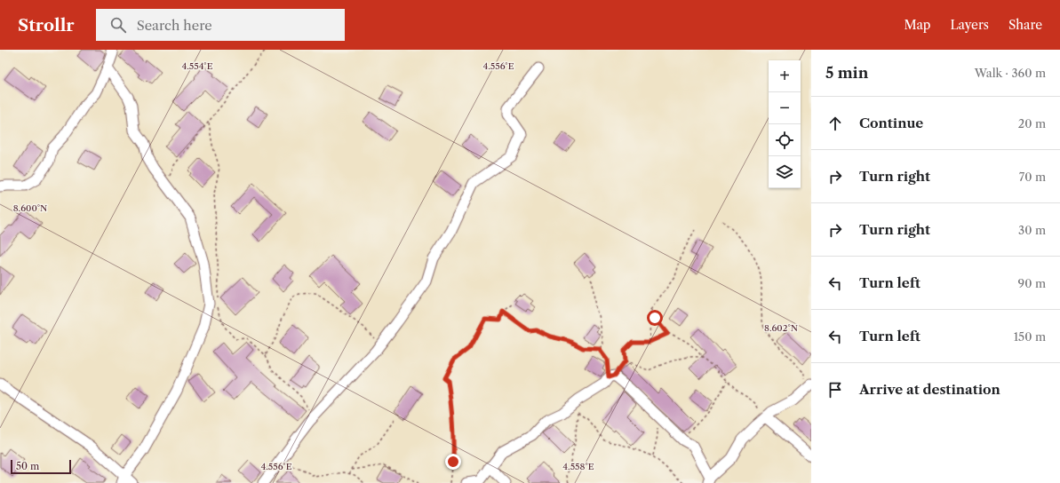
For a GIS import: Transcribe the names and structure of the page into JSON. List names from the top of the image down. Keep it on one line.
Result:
{"scale_bar":"50 m","page":{"header":"Strollr","search":"Search here","nav":["Map","Layers","Share"],"heading":["5 min","Walk · 360 m"],"map_buttons":["+","−"],"list":[["Continue","20 m"],["Turn right","70 m"],["Turn right","30 m"],["Turn left","90 m"],["Turn left","150 m"],"Arrive at destination"],"scale":"50 m"},"coordinates":["4.554°E","4.556°E","8.600°N","8.602°N","4.558°E"]}
